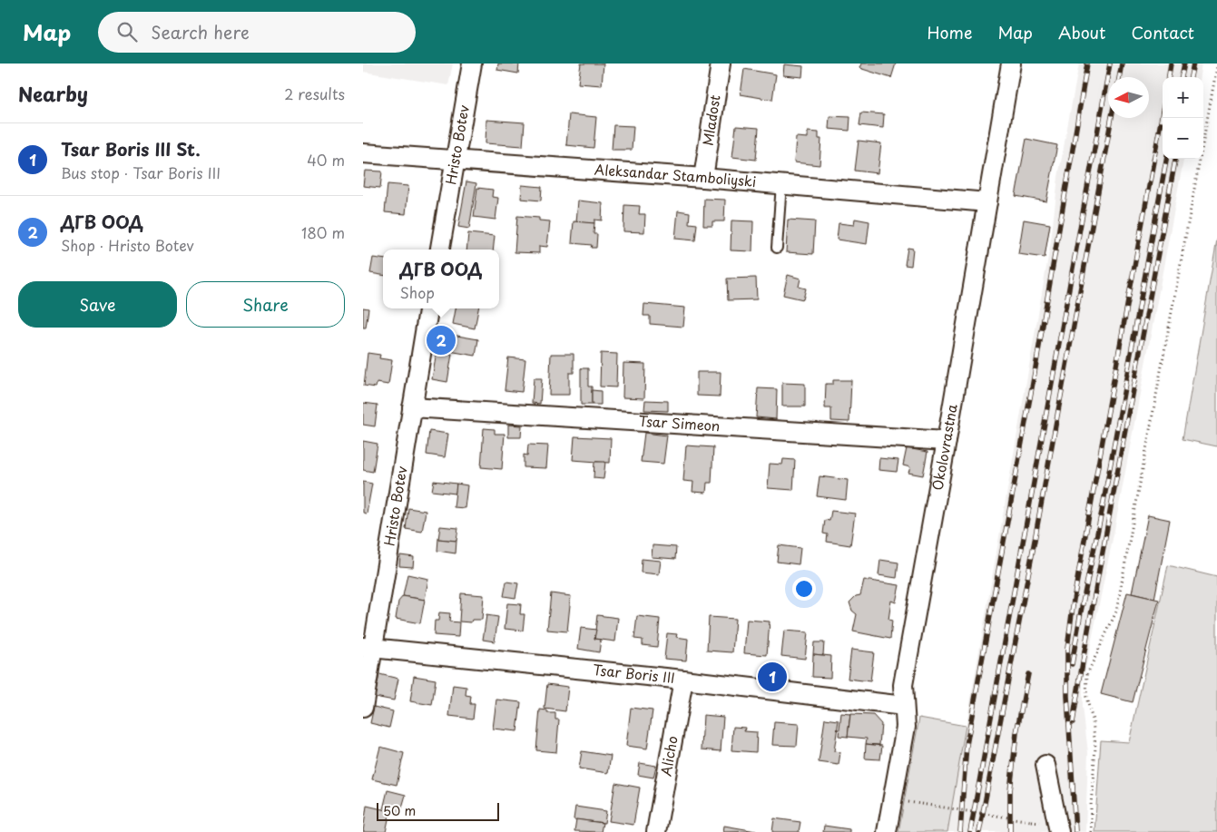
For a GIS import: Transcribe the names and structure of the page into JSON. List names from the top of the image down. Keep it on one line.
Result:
{"streets":{"street":["Mladost","Hristo Botev","Aleksandar Stamboliyski","Tsar Simeon","Okolovrastna","Tsar Boris III","Alicho"]},"crossings":[["Mladost","Aleksandar Stamboliyski"],["Hristo Botev","Aleksandar Stamboliyski"],["Hristo Botev","Tsar Simeon"],["Hristo Botev","Tsar Boris III"],["Aleksandar Stamboliyski","Okolovrastna"],["Tsar Simeon","Okolovrastna"],["Okolovrastna","Tsar Boris III"],["Tsar Boris III","Alicho"]],"scale_bar":"50 m","north":"left","page":{"header":"Map","search":"Search here","nav":["Home","Map","About","Contact"],"heading":["Nearby","2 results"],"map_buttons":["+","−"],"list":[{"mark":"1","name":"Tsar Boris III St.","note":"Bus stop · Tsar Boris III","value":"40 m"},{"mark":"2","name":"ДГВ ООД","note":"Shop · Hristo Botev","value":"180 m"}],"popup":["ДГВ ООД","Shop"],"buttons":["Save","Share"],"pins":["2","1"],"scale":"50 m"}}
